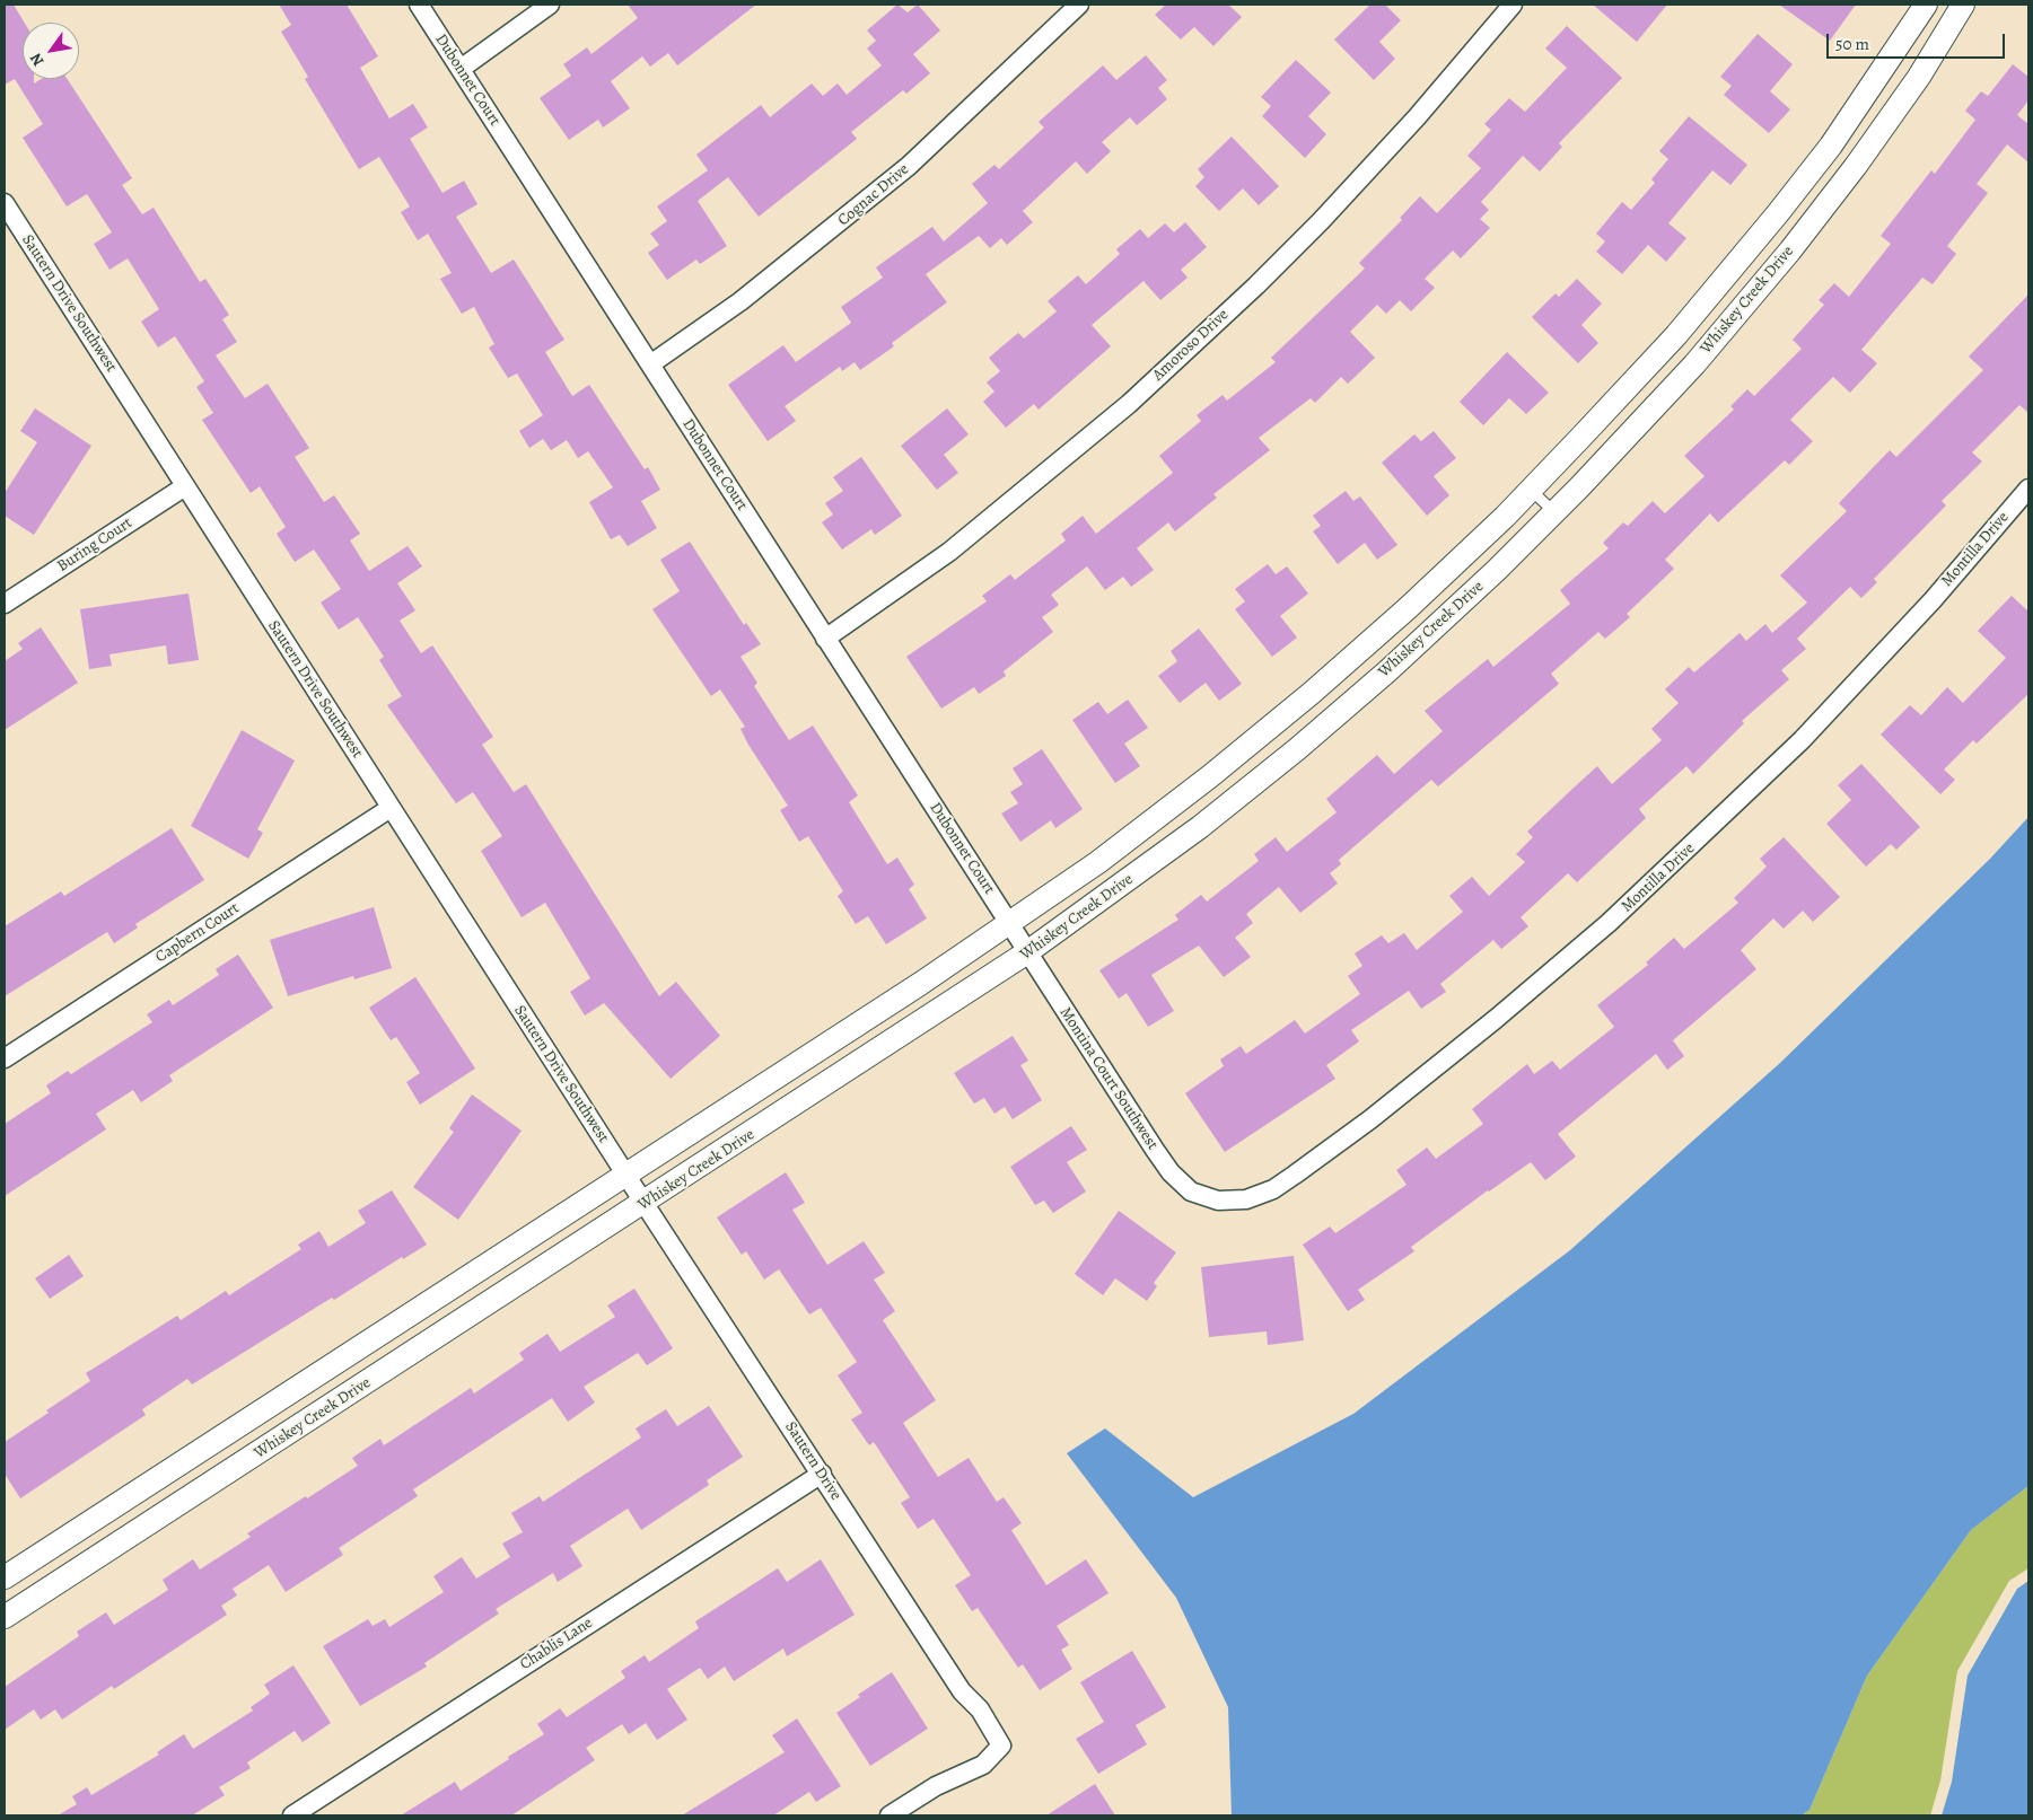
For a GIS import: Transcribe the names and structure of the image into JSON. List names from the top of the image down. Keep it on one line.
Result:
{"streets":{"street":["Dubonnet Court","Cognac Drive","Whiskey Creek Drive","Sautern Drive Southwest","Amoroso Drive","Buring Court","Montilla Drive","Capbern Court","Montina Court Southwest","Sautern Drive","Chablis Lane"]},"crossings":[["Dubonnet Court","Cognac Drive"],["Dubonnet Court","Whiskey Creek Drive"],["Dubonnet Court","Amoroso Drive"],["Dubonnet Court","Montina Court Southwest"],["Whiskey Creek Drive","Sautern Drive Southwest"],["Whiskey Creek Drive","Montina Court Southwest"],["Whiskey Creek Drive","Sautern Drive"],["Sautern Drive Southwest","Buring Court"],["Sautern Drive Southwest","Capbern Court"],["Sautern Drive Southwest","Sautern Drive"],["Montilla Drive","Montina Court Southwest"],["Sautern Drive","Chablis Lane"]],"scale_bar":"50 m","north":"bottom left"}
